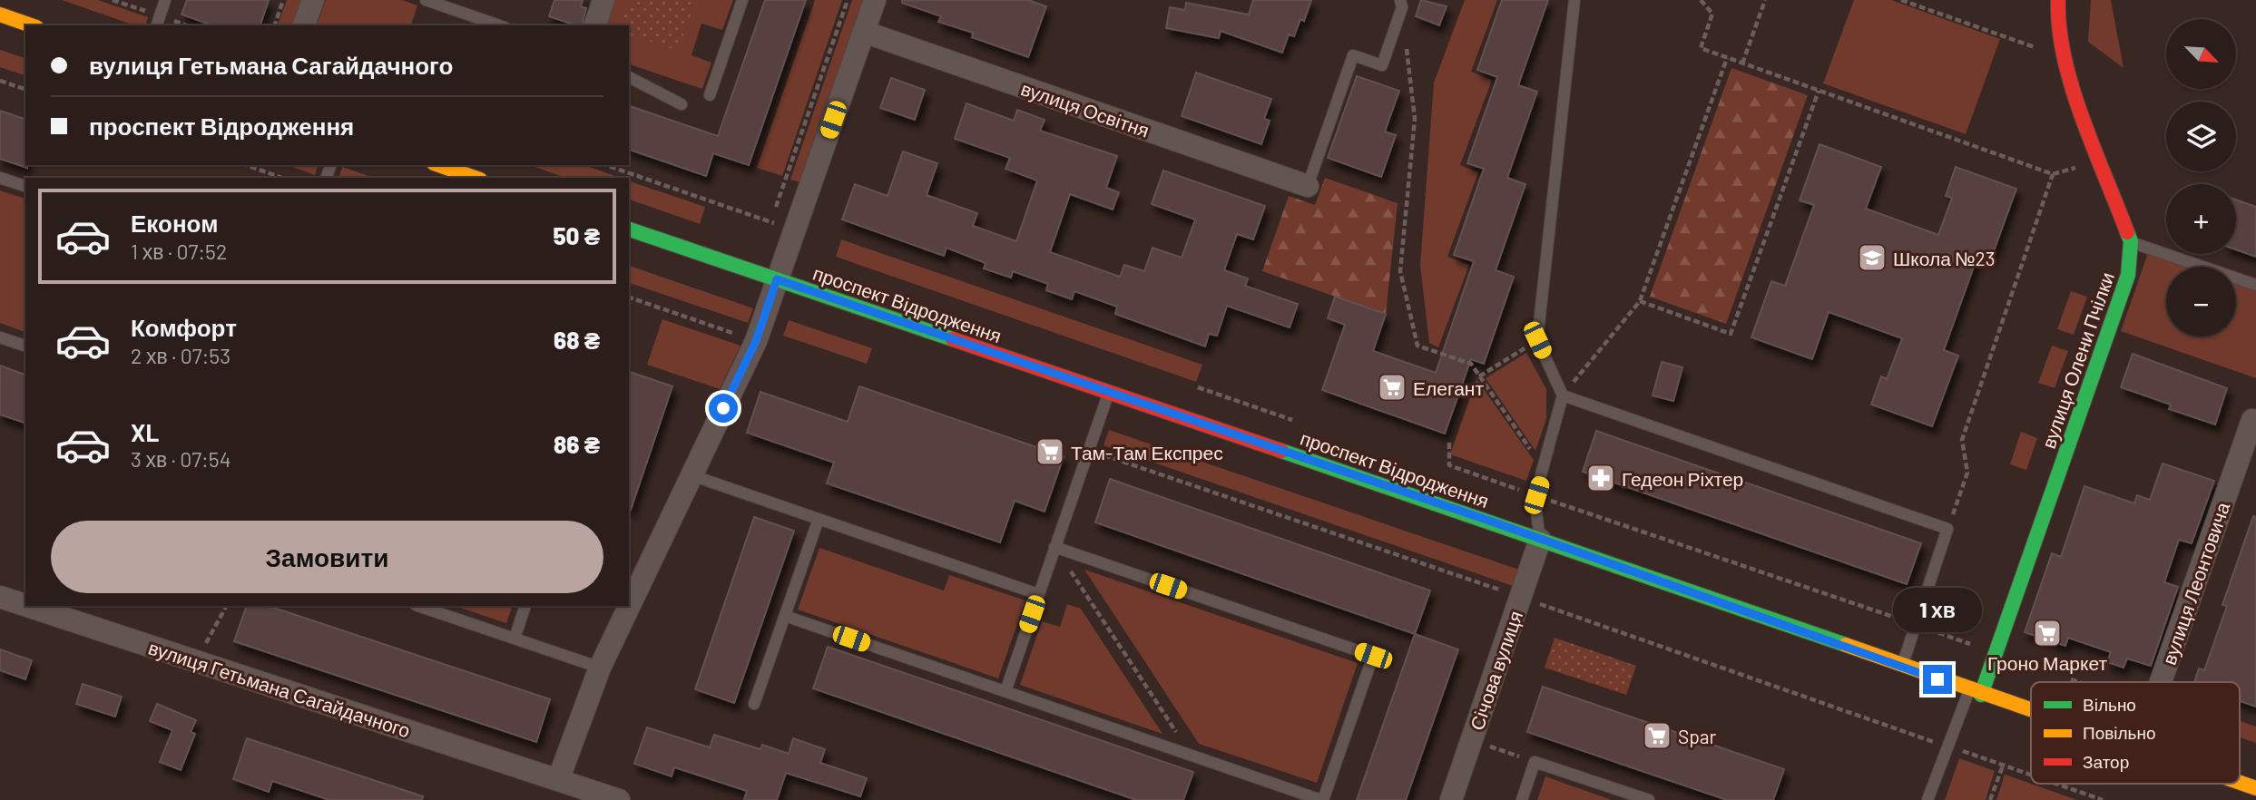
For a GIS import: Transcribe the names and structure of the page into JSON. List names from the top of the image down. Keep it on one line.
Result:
{"streets":{"main road":["проспект Відродження","вулиця Олени Пчілки"],"street":["вулиця Освітня","вулиця Леонтовича","Січова вулиця","вулиця Гетьмана Сагайдачного"]},"crossings":[["проспект Відродження","вулиця Олени Пчілки"],["проспект Відродження","Січова вулиця"]],"places":{"school or university":["Школа №23"],"supermarket":["Елегант","Там-Там Експрес","Гроно Маркет","Spar"],"pharmacy":["Гедеон Ріхтер"]},"legend":["Вільно","Повільно","Затор"],"north":"bottom right","page":{"map_buttons":["+","−"],"banner":["вулиця Гетьмана Сагайдачного","проспект Відродження"],"list":[{"name":"Економ","note":"1 хв · 07:52","value":"50 ₴"},{"name":"Комфорт","note":"2 хв · 07:53","value":"68 ₴"},{"name":"XL","note":"3 хв · 07:54","value":"86 ₴"}],"buttons":"Замовити","bubble":"1 хв"}}
